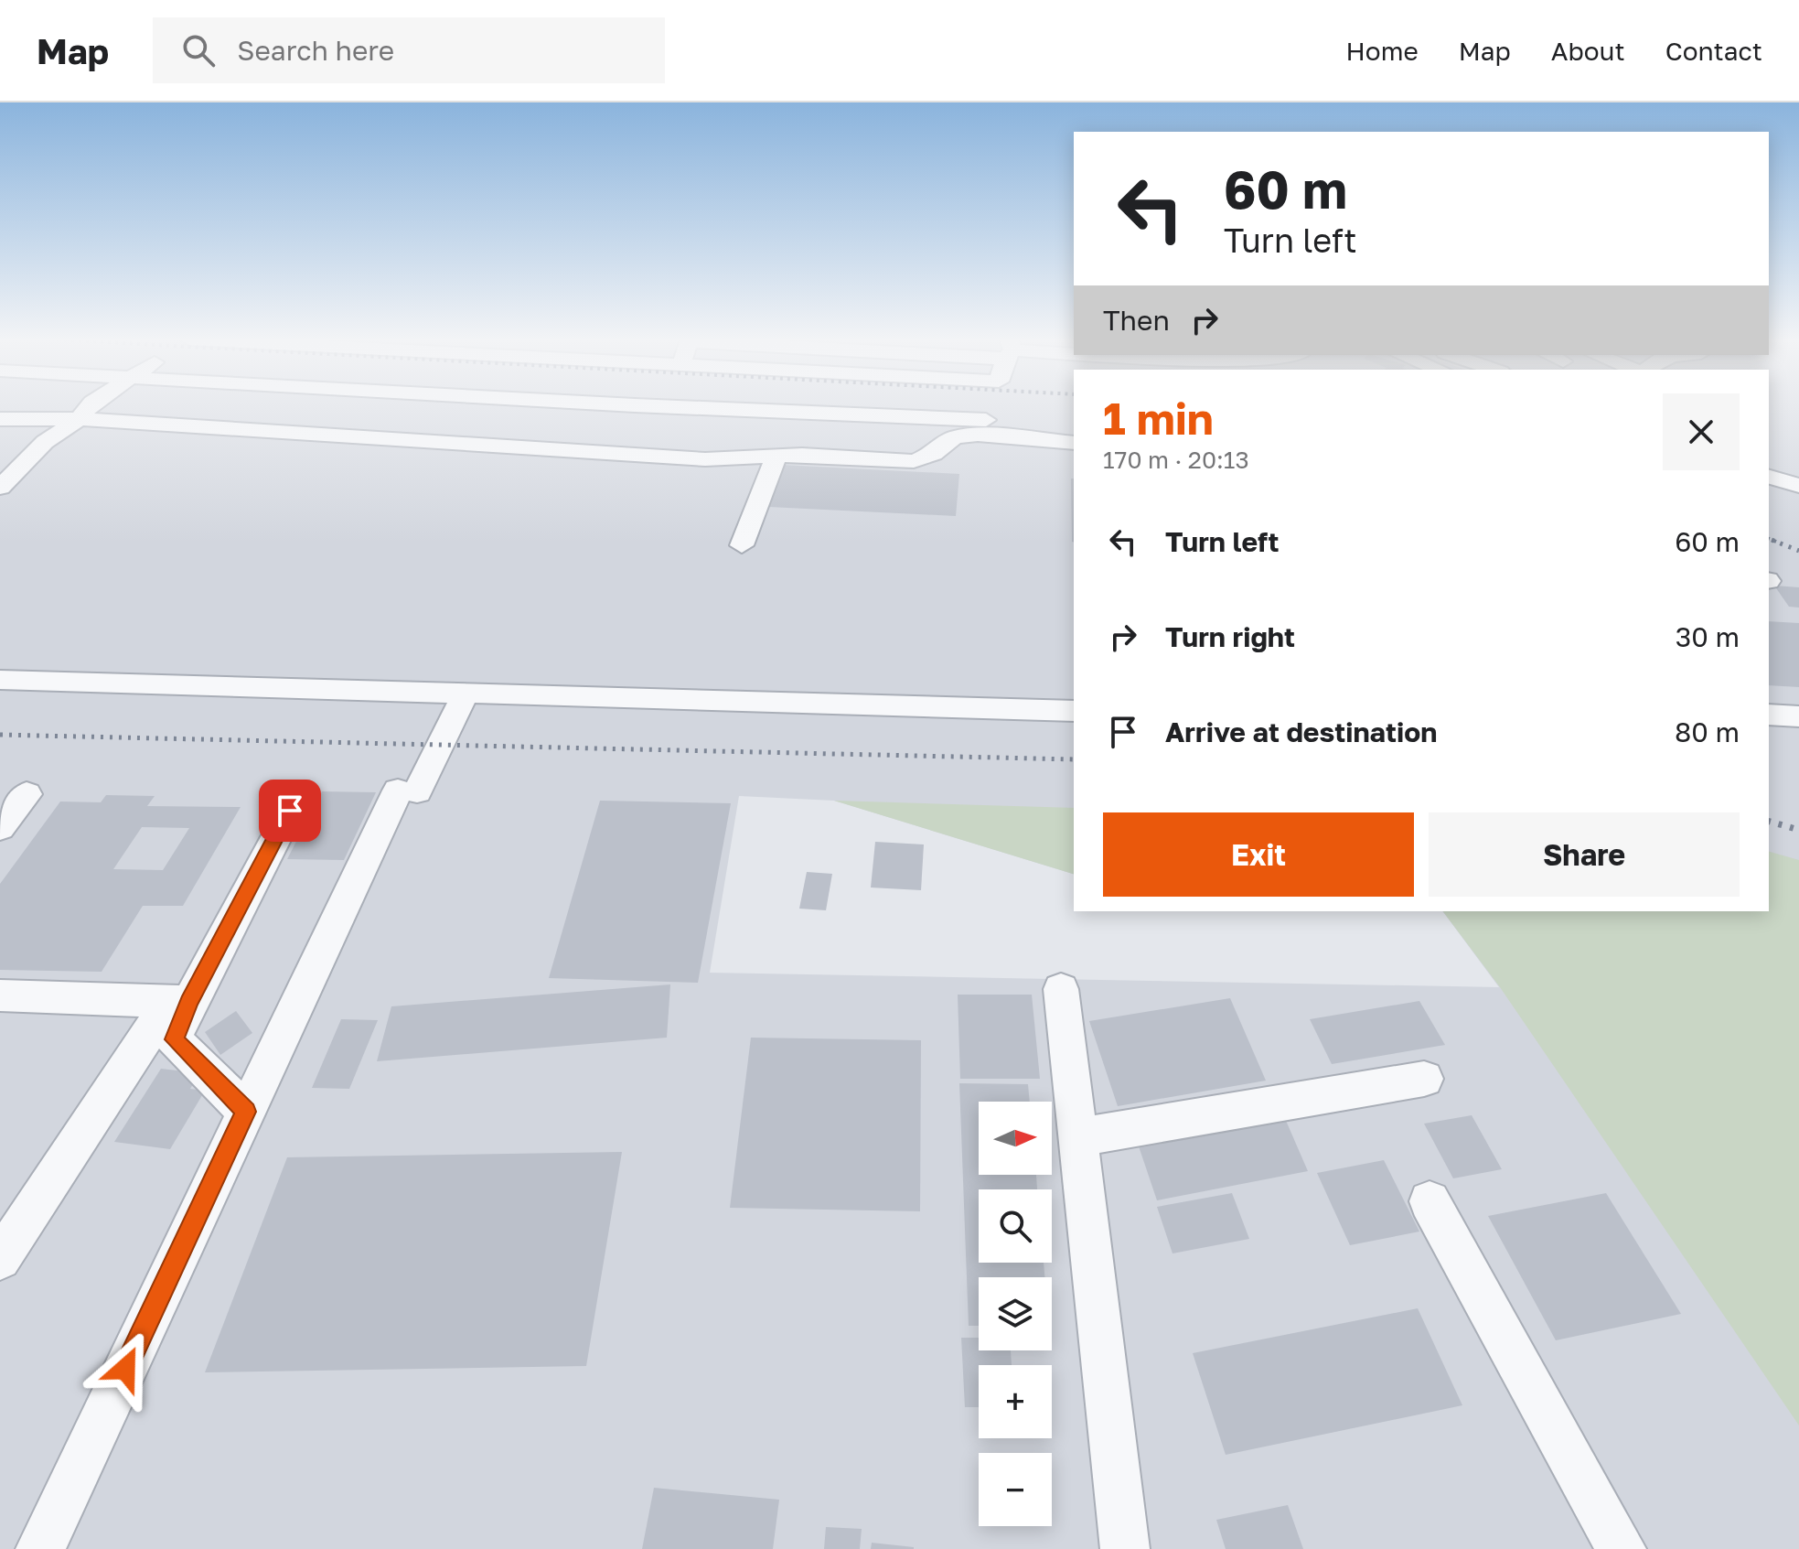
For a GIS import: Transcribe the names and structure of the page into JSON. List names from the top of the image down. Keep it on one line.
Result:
{"north":"right","page":{"header":"Map","search":"Search here","nav":["Home","Map","About","Contact"],"turn":["60 m","Turn left"],"then":"Then","heading":["1 min","170 m · 20:13"],"list":[{"name":"Turn left","value":"60 m"},{"name":"Turn right","value":"30 m"},{"name":"Arrive at destination","value":"80 m"}],"buttons":["Exit","Share"],"map_buttons":["+","−"]}}
